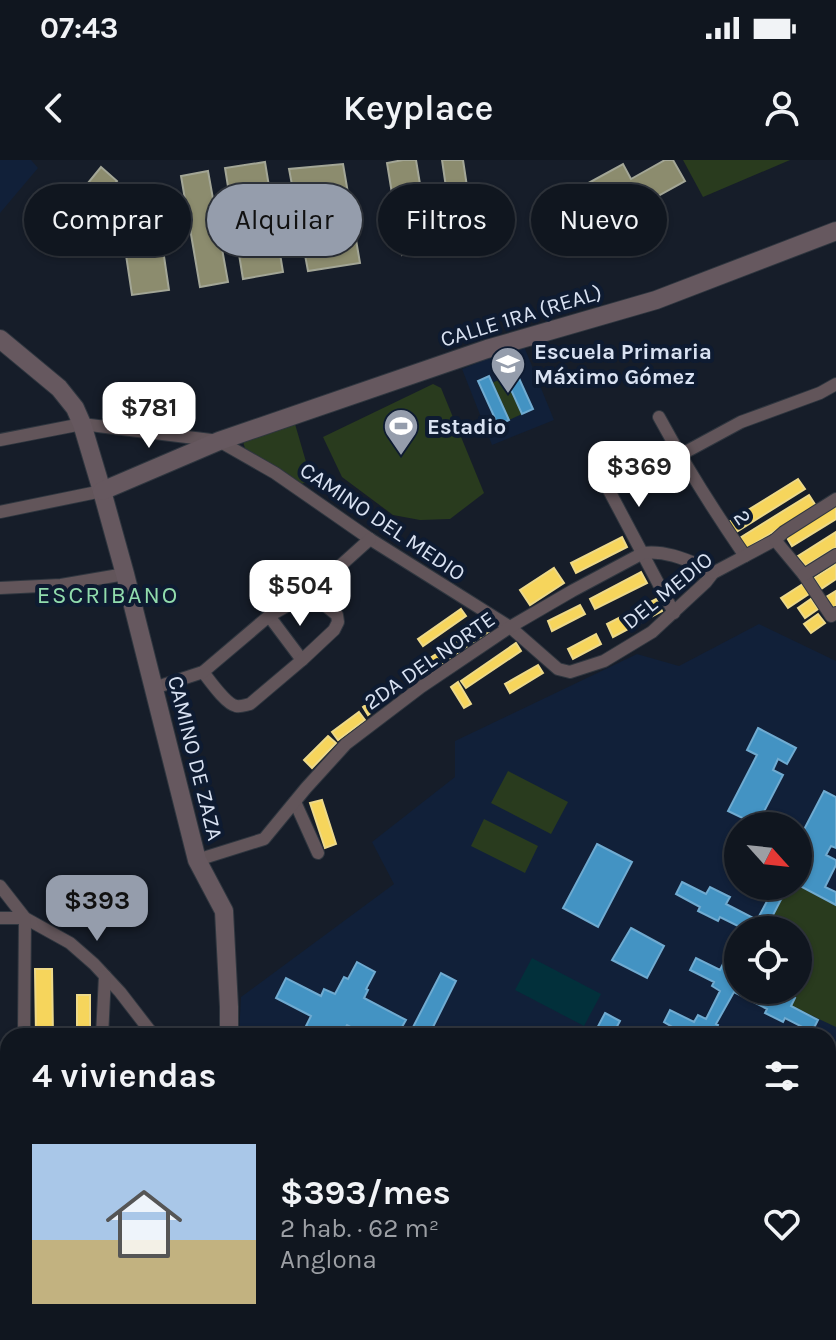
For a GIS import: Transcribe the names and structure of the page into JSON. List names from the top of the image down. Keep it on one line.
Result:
{"streets":{"street":["CALLE 1RA (REAL)","2","CAMINO DEL MEDIO","DEL MEDIO","2DA DEL NORTE","CAMINO DE ZAZA"]},"crossings":[["CALLE 1RA (REAL)","CAMINO DEL MEDIO"],["CALLE 1RA (REAL)","CAMINO DE ZAZA"],["2","DEL MEDIO"],["CAMINO DEL MEDIO","DEL MEDIO"],["CAMINO DEL MEDIO","2DA DEL NORTE"],["2DA DEL NORTE","CAMINO DE ZAZA"]],"districts":["ESCRIBANO"],"places":{"school or university":["Escuela Primaria Máximo Gómez"],"sports":["Estadio"]},"north":"bottom right","page":{"status":"07:43","header":"Keyplace","chip":["Comprar","Alquilar","Filtros","Nuevo"],"price":["$781","$369","$504","$393"],"heading":"4 viviendas","list":[{"name":"$393/mes","note":"2 hab. · 62 m² · Anglona"}]}}
